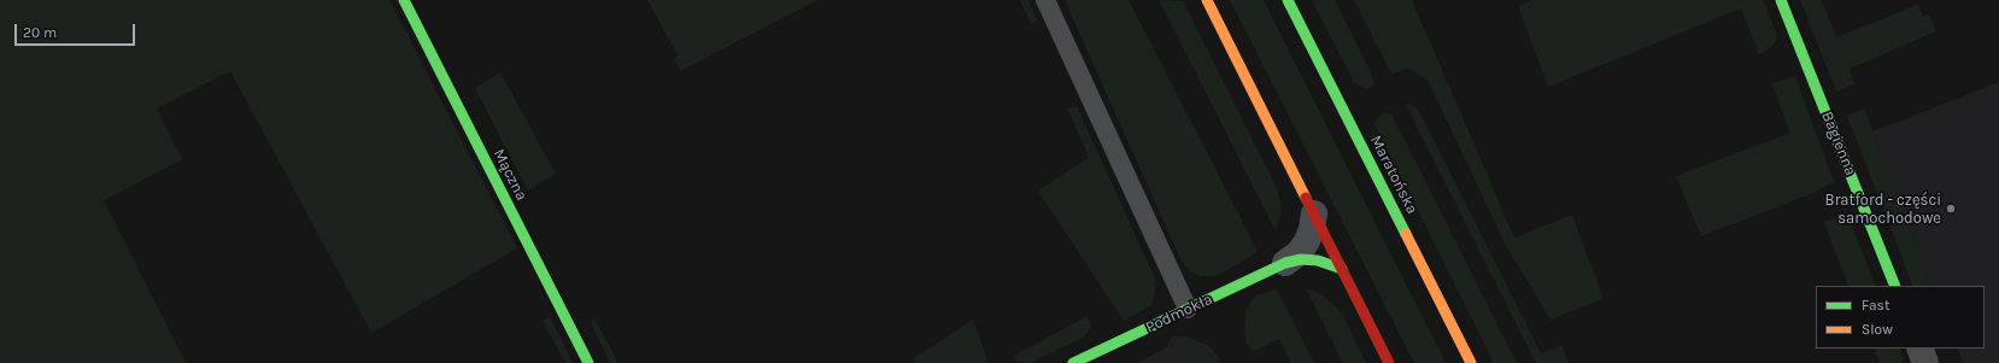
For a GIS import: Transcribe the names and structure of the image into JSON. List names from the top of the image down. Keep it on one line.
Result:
{"streets":{"street":["Bagienna","Mączna","Maratońska","Podmokła"]},"places":["Bratford - części samochodowe"],"legend":["Fast","Slow"],"scale_bar":"20 m"}
